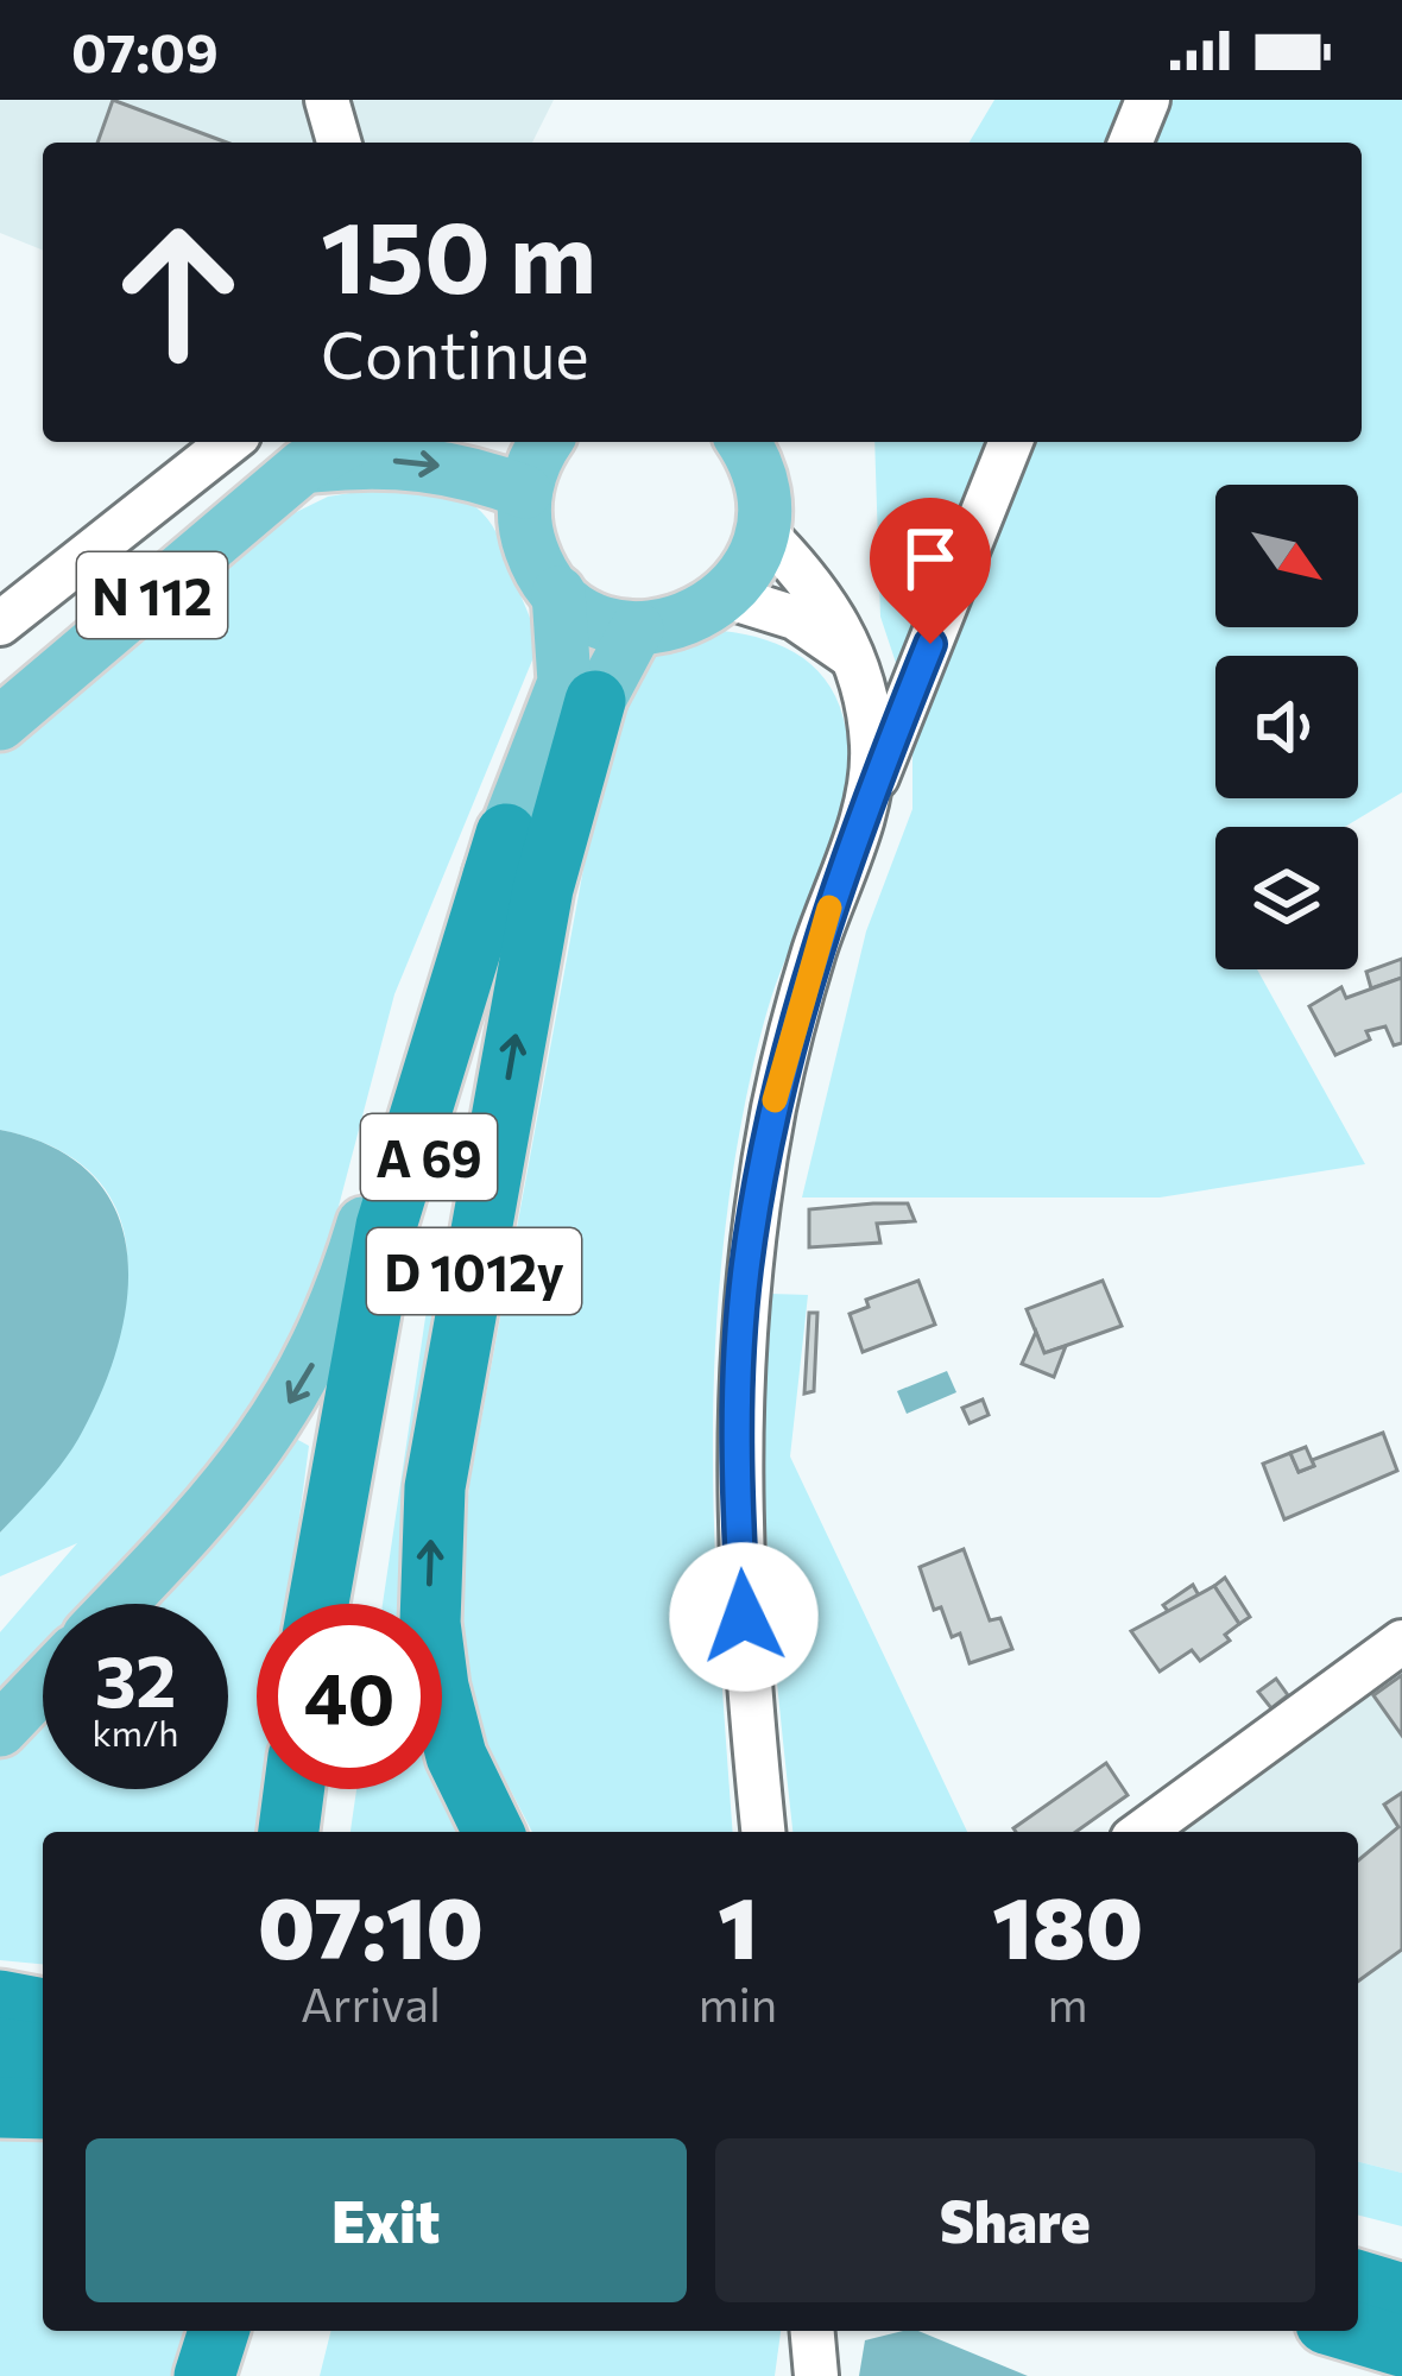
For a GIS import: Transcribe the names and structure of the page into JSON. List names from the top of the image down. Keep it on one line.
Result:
{"streets":{"highway":["A 69","D 1012y"],"main road":["N 112"]},"crossings":[["A 69","D 1012y"]],"north":"bottom right","page":{"status":"07:09","turn":["150 m","Continue"],"speed":"32 km/h","limit":"40","eta":["07:10","Arrival","1","min","180","m"],"buttons":["Exit","Share"]}}
